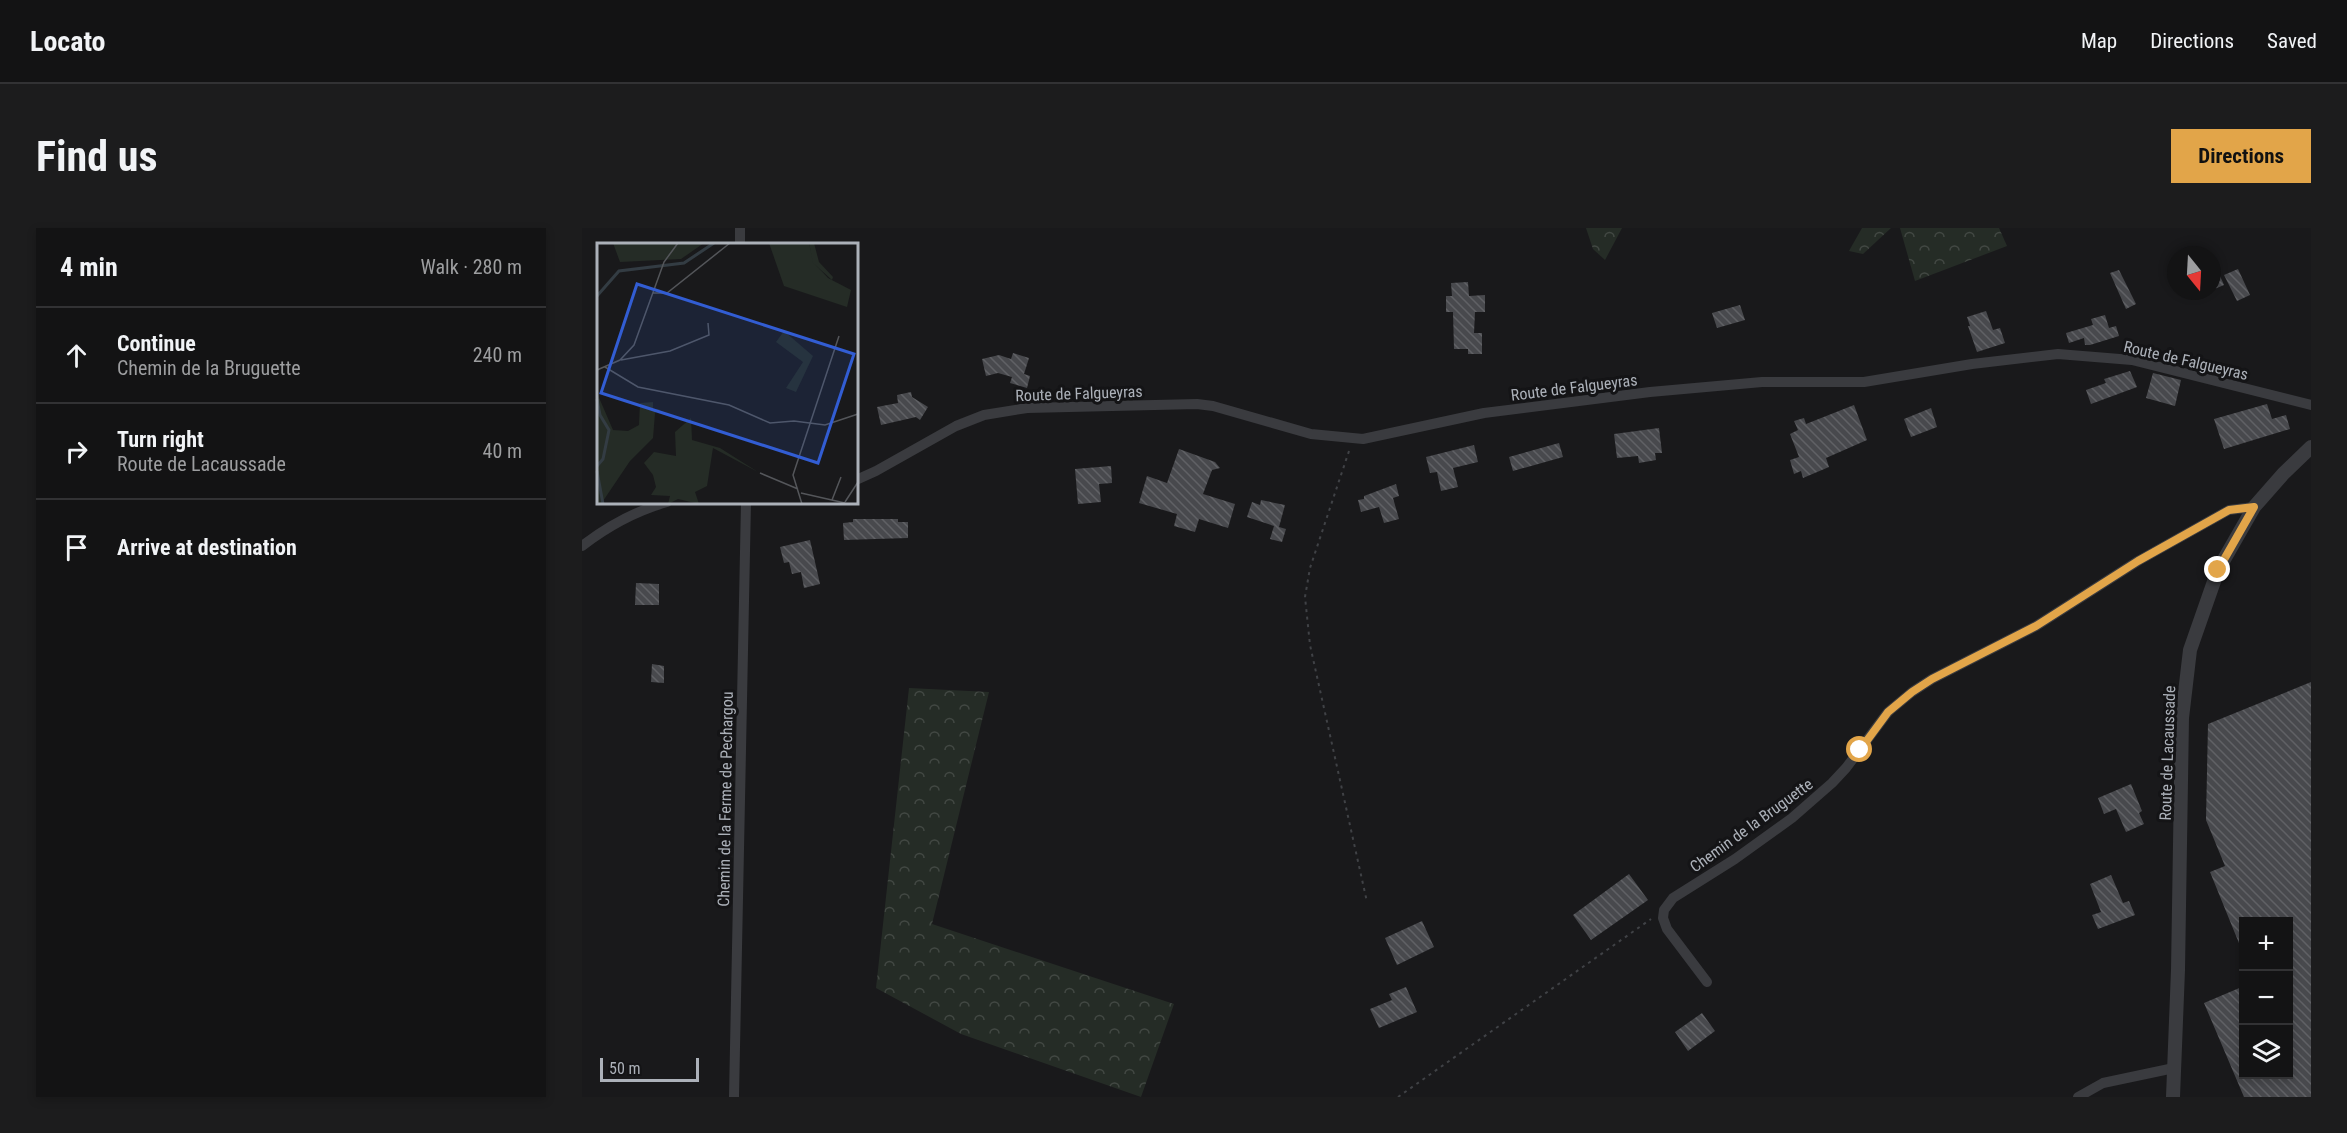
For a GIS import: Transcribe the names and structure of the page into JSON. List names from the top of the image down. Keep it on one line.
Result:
{"streets":{"street":["Route de Falgueyras","Route de Lacaussade","Chemin de la Ferme de Pechargou","Chemin de la Bruguette"]},"crossings":[["Route de Lacaussade","Chemin de la Bruguette"]],"scale_bar":"50 m","north":"bottom","page":{"header":"Locato","nav":["Map","Directions","Saved"],"buttons":"Directions","title":"Find us","heading":["4 min","Walk · 280 m"],"list":[["Continue","Chemin de la Bruguette","240 m"],["Turn right","Route de Lacaussade","40 m"],"Arrive at destination"],"map_buttons":["+","−"],"scale":"50 m"}}
